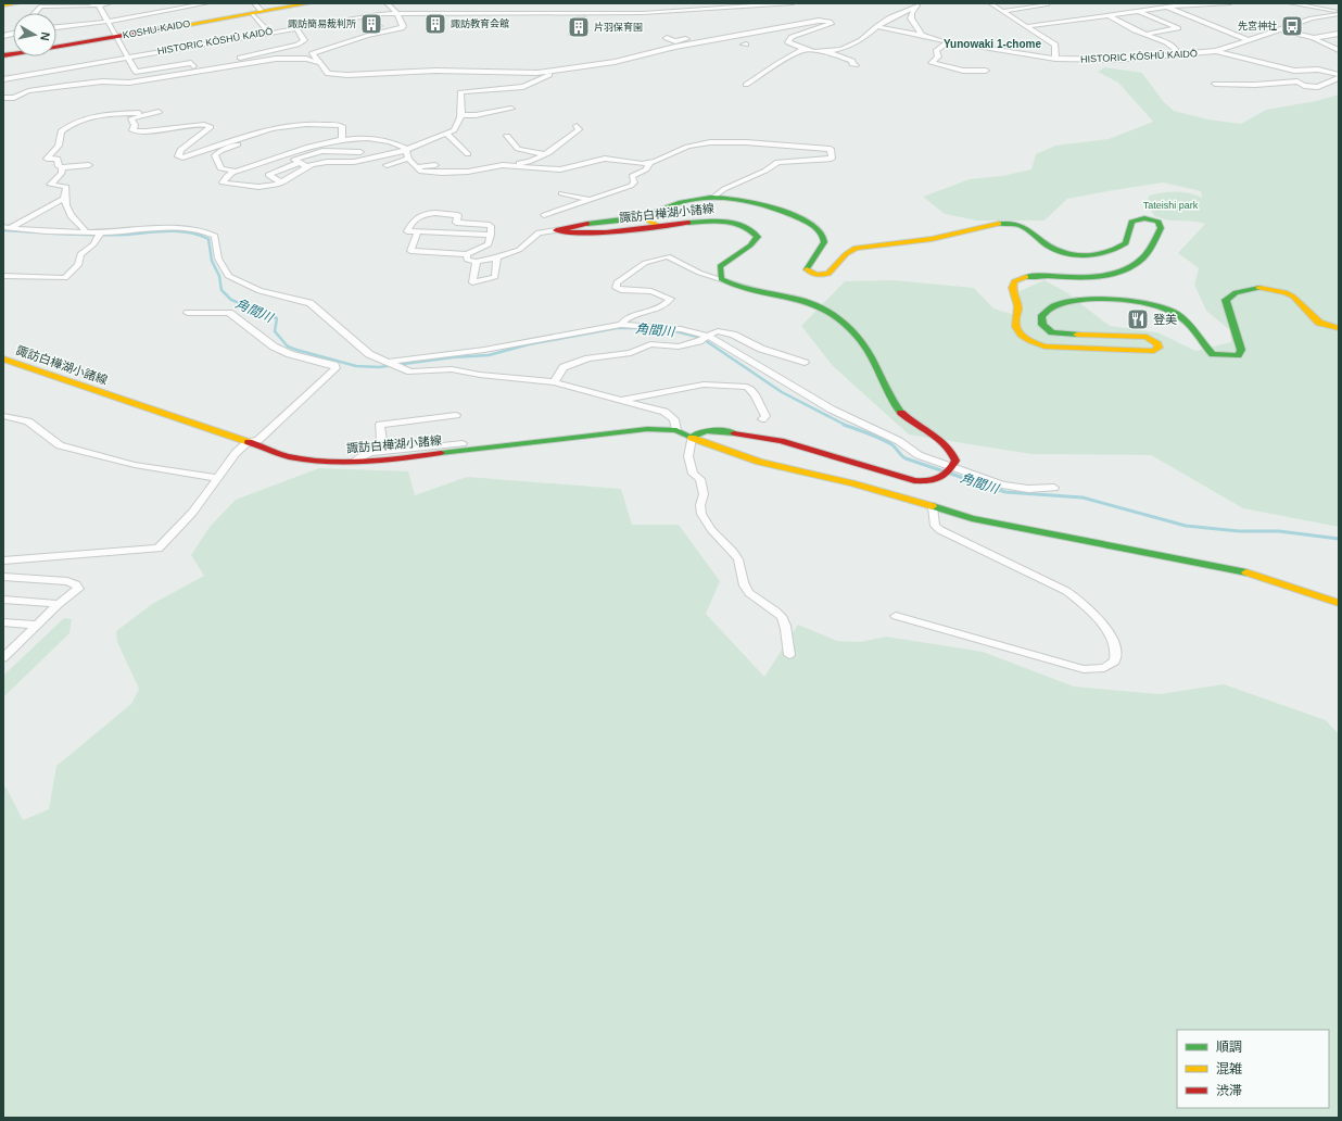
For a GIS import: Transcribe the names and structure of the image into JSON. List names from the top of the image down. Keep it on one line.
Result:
{"streets":{"main road":["KOSHU-KAIDO","諏訪白樺湖小諸線"],"street":["HISTORIC KŌSHŪ KAIDŌ"]},"districts":["Yunowaki 1-chome"],"water":["角間川"],"parks":["Tateishi park"],"places":{"building":["諏訪簡易裁判所","諏訪教育会館","片羽保育園"],"bus stop":["先宮神社"],"restaurant":["登美"]},"legend":["順調","混雑","渋滞"],"north":"right"}
